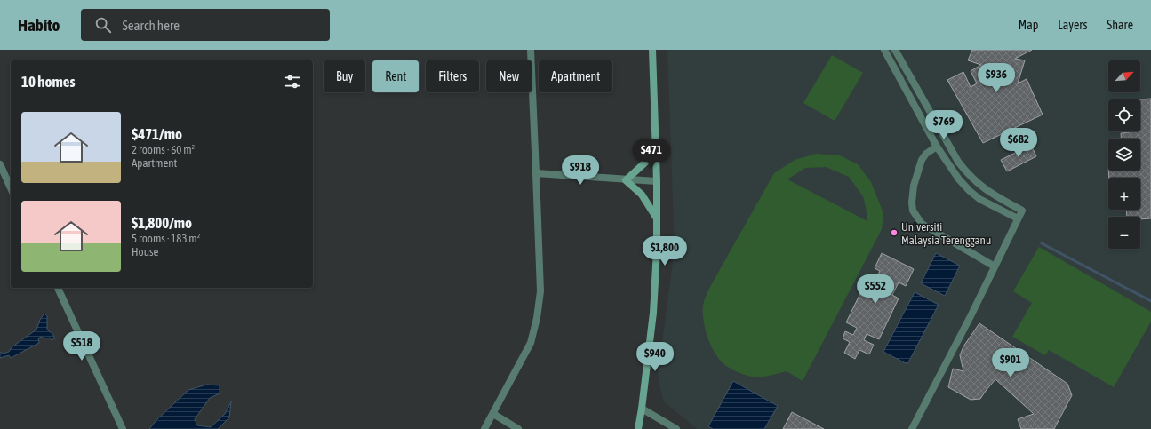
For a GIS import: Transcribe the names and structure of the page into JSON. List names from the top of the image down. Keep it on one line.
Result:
{"places":["Universiti Malaysia Terengganu"],"north":"top right","page":{"header":"Habito","search":"Search here","nav":["Map","Layers","Share"],"map_buttons":["+","−"],"chip":["Buy","Rent","Filters","New","Apartment"],"heading":"10 homes","price":["$936","$769","$682","$471","$918","$1,800","$552","$518","$940","$901"],"list":[{"name":"$471/mo","note":"2 rooms · 60 m² · Apartment"},{"name":"$1,800/mo","note":"5 rooms · 183 m² · House"}]}}
